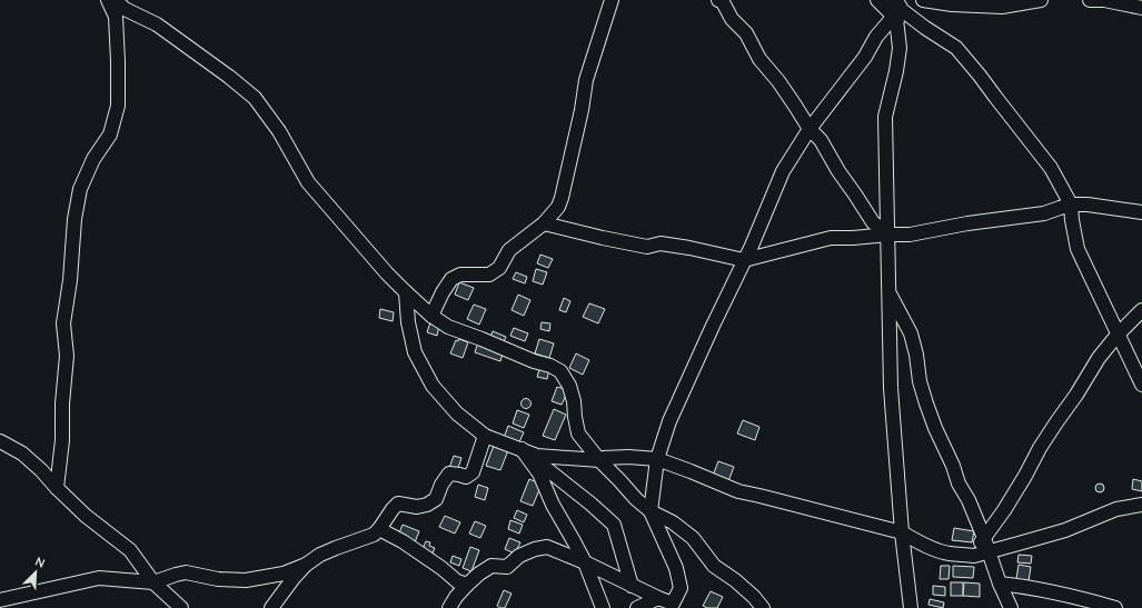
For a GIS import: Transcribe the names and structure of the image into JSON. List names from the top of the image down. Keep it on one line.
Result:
{"north":"top right"}
